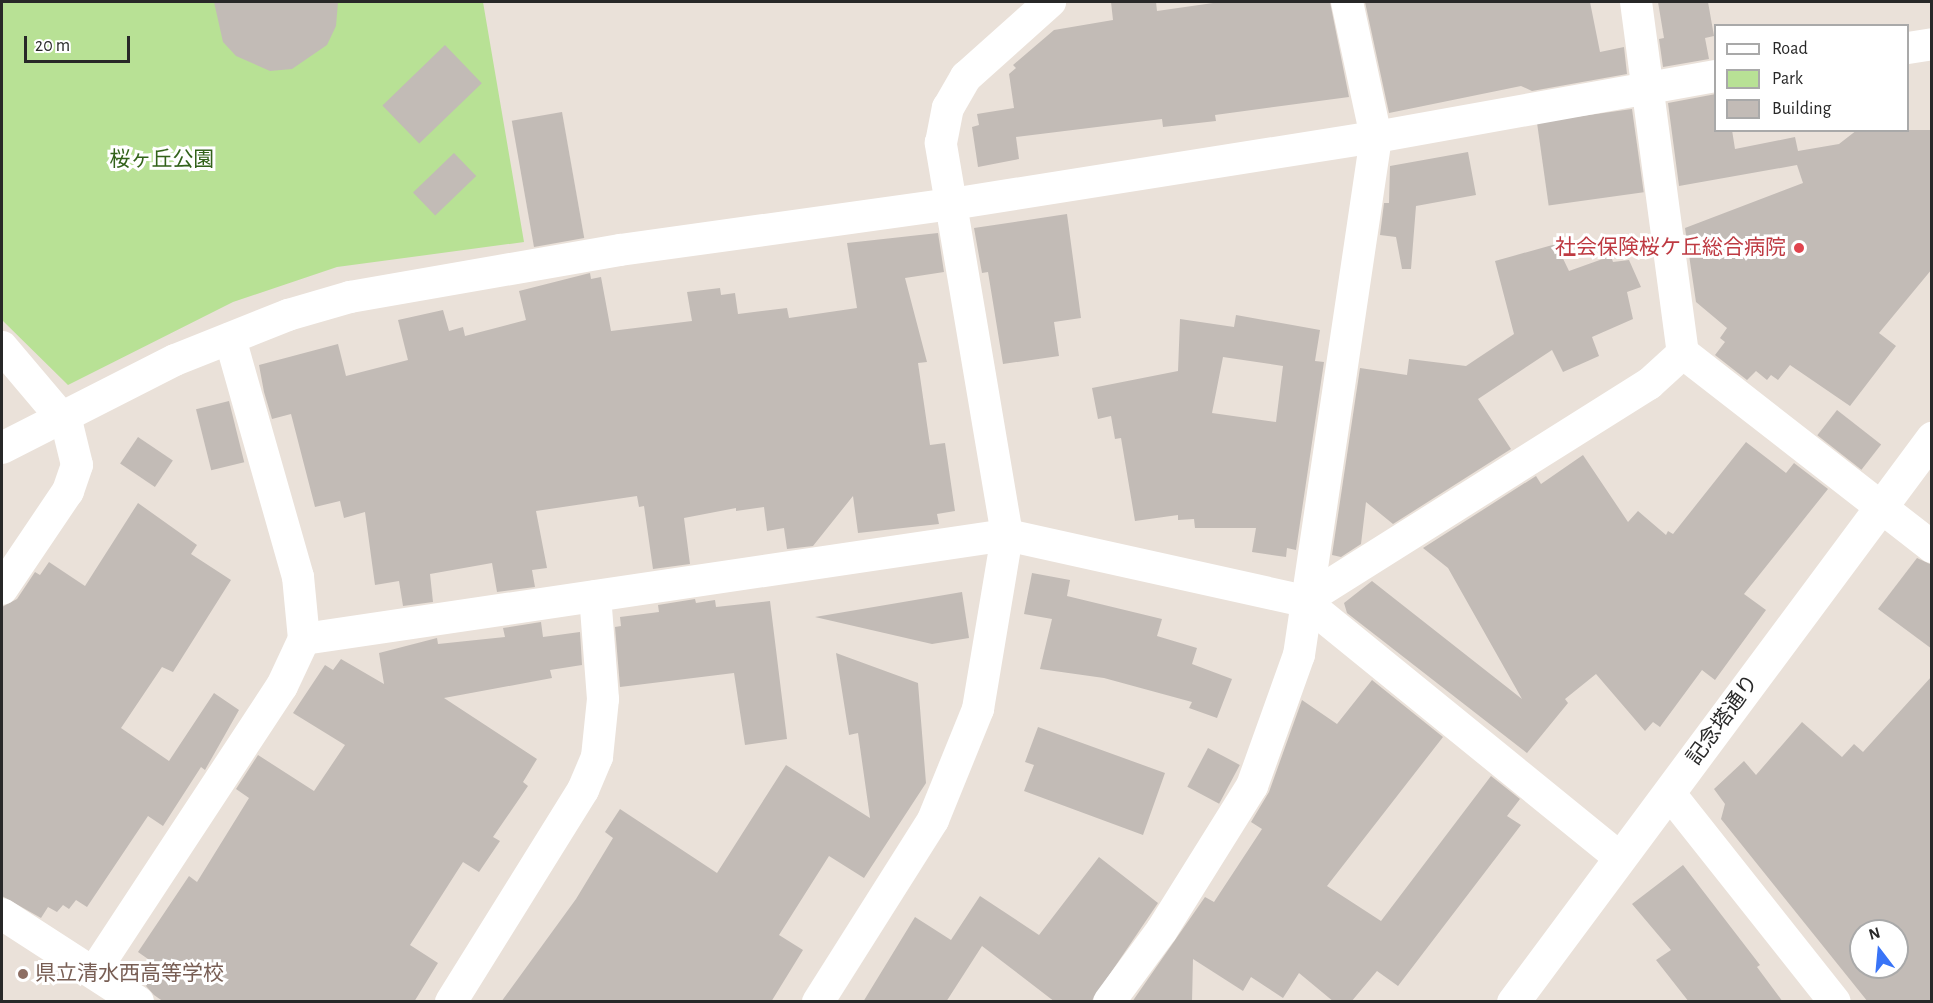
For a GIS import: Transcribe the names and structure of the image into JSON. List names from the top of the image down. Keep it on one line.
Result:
{"streets":{"street":["記念塔通り"]},"parks":["桜ヶ丘公園"],"places":["社会保険桜ケ丘総合病院","県立清水西高等学校"],"legend":["Road","Park","Building"],"scale_bar":"20 m","north":"top"}
